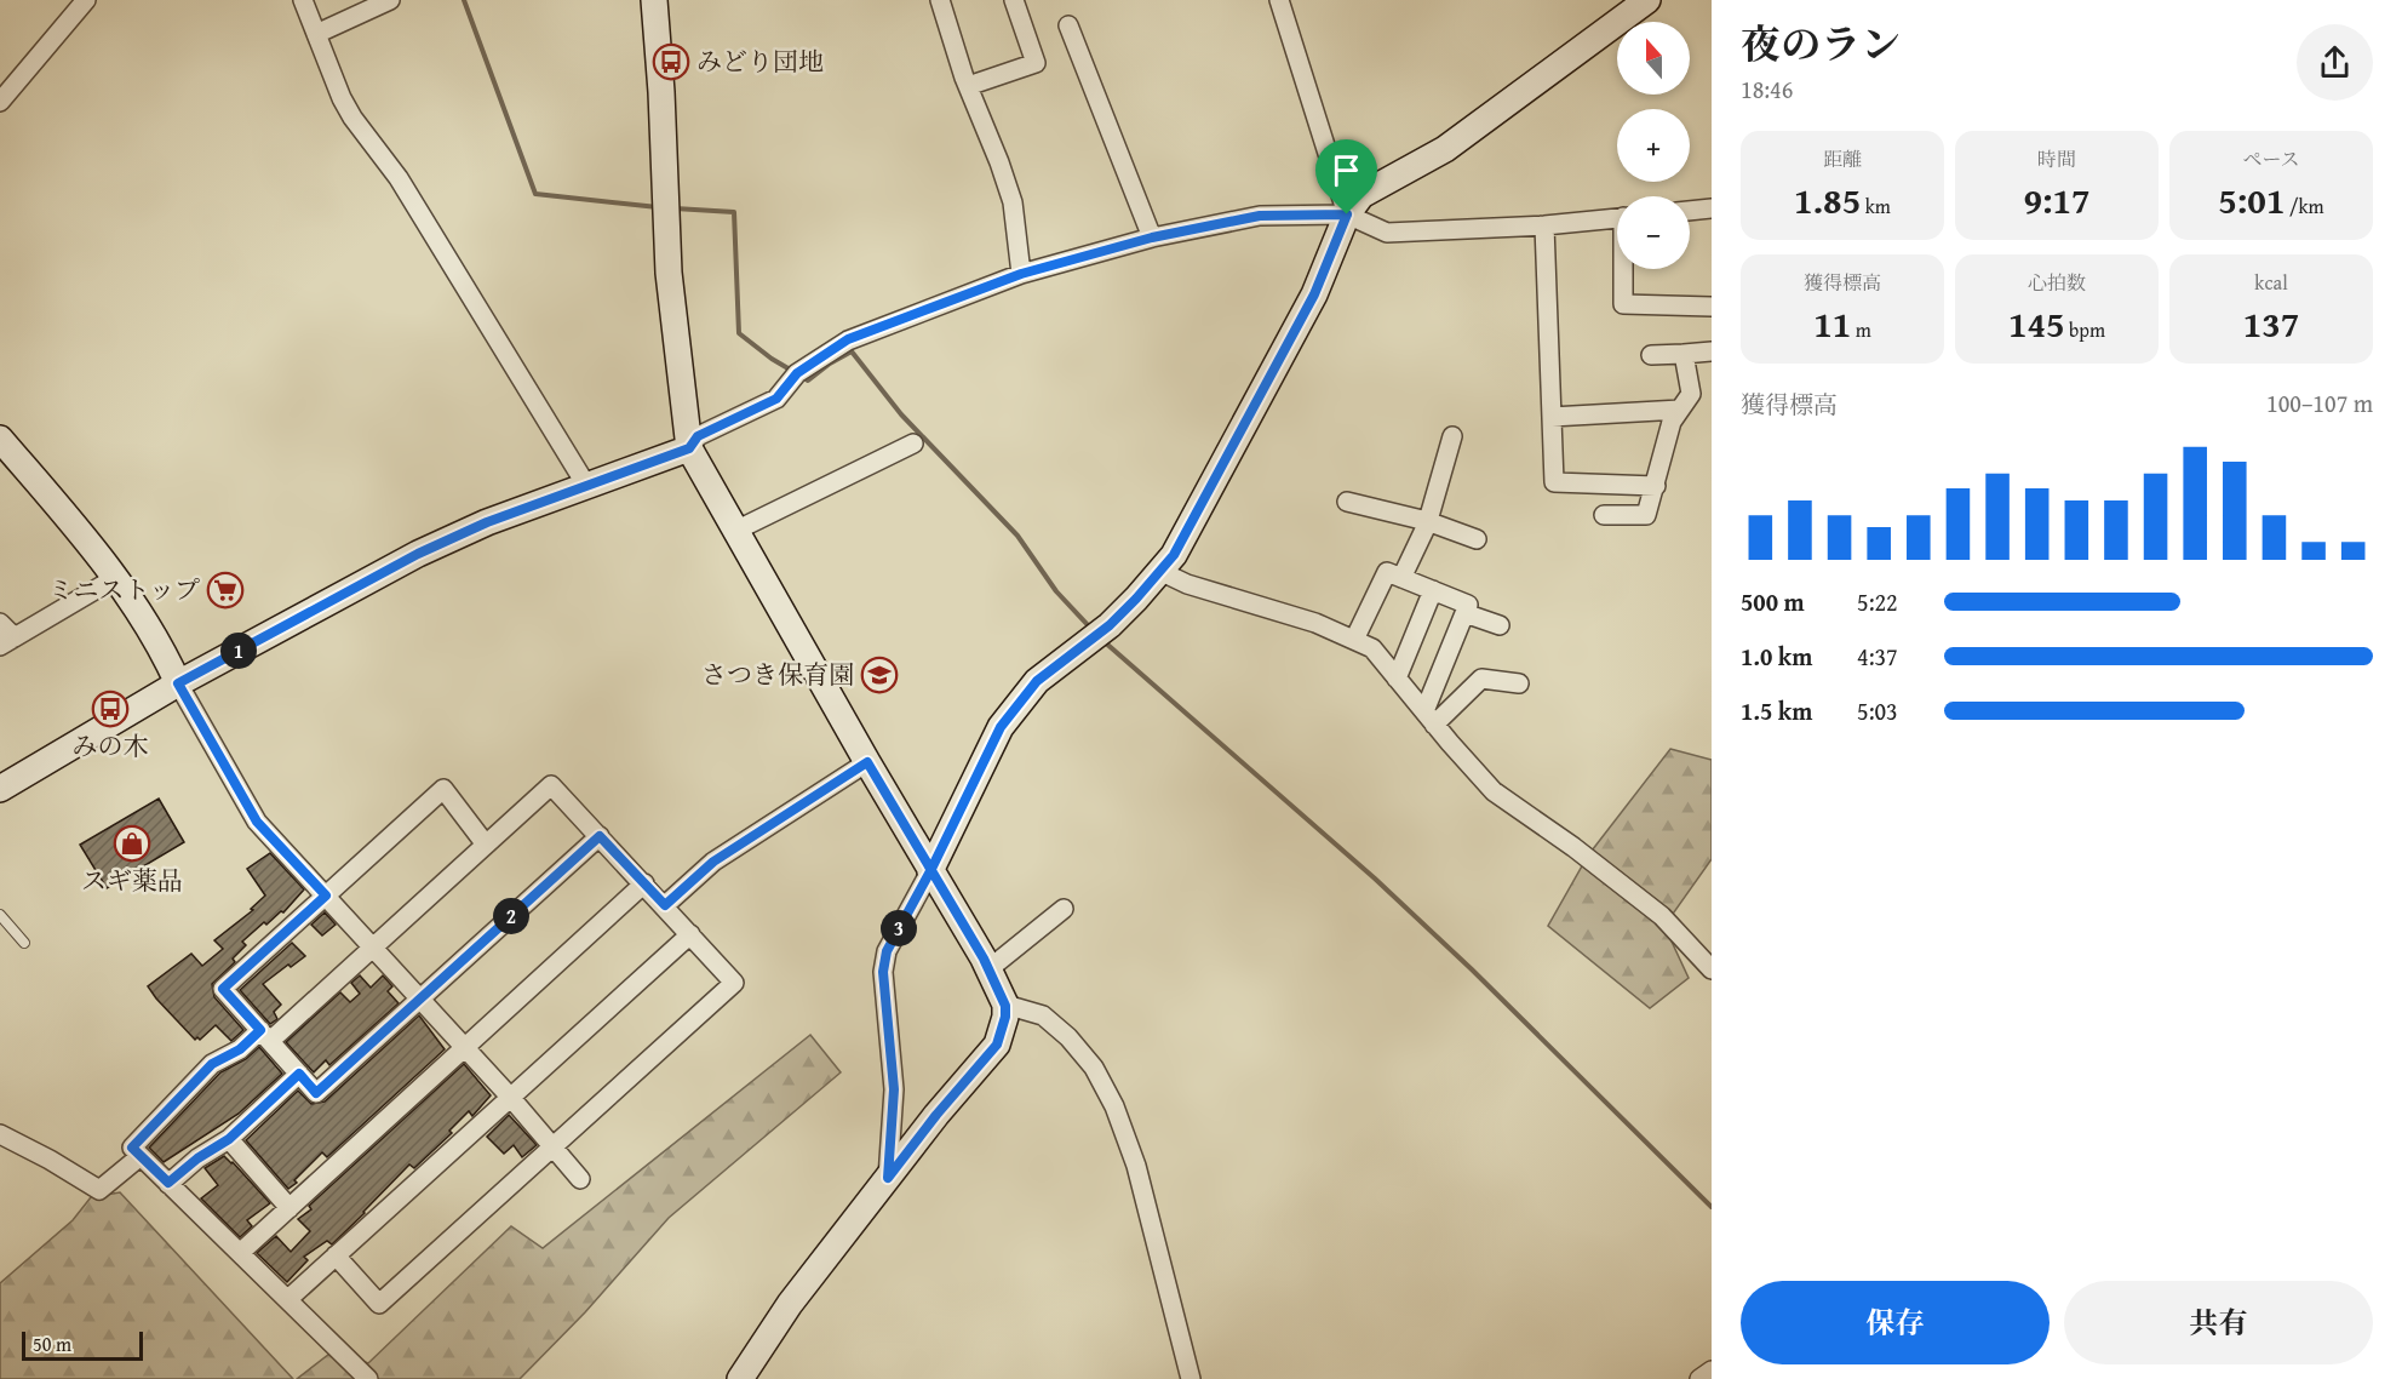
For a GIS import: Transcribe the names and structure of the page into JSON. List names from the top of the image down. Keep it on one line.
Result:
{"places":{"bus stop":["みどり団地","みの木"],"supermarket":["ミニストップ"],"school or university":["さつき保育園"],"shop":["スギ薬品"]},"scale_bar":"50 m","north":"top","page":{"heading":["夜のラン","18:46"],"map_buttons":["+","−"],"stats":[["距離","1.85 km"],["時間","9:17"],["ペース","5:01 /km"],["獲得標高","11 m"],["心拍数","145 bpm"],["kcal","137"]],"chart":["獲得標高","100–107 m"],"list":[{"name":"500 m","note":"5:22"},{"name":"1.0 km","note":"4:37"},{"name":"1.5 km","note":"5:03"}],"pins":["1","2","3"],"buttons":["保存","共有"],"scale":"50 m"}}
